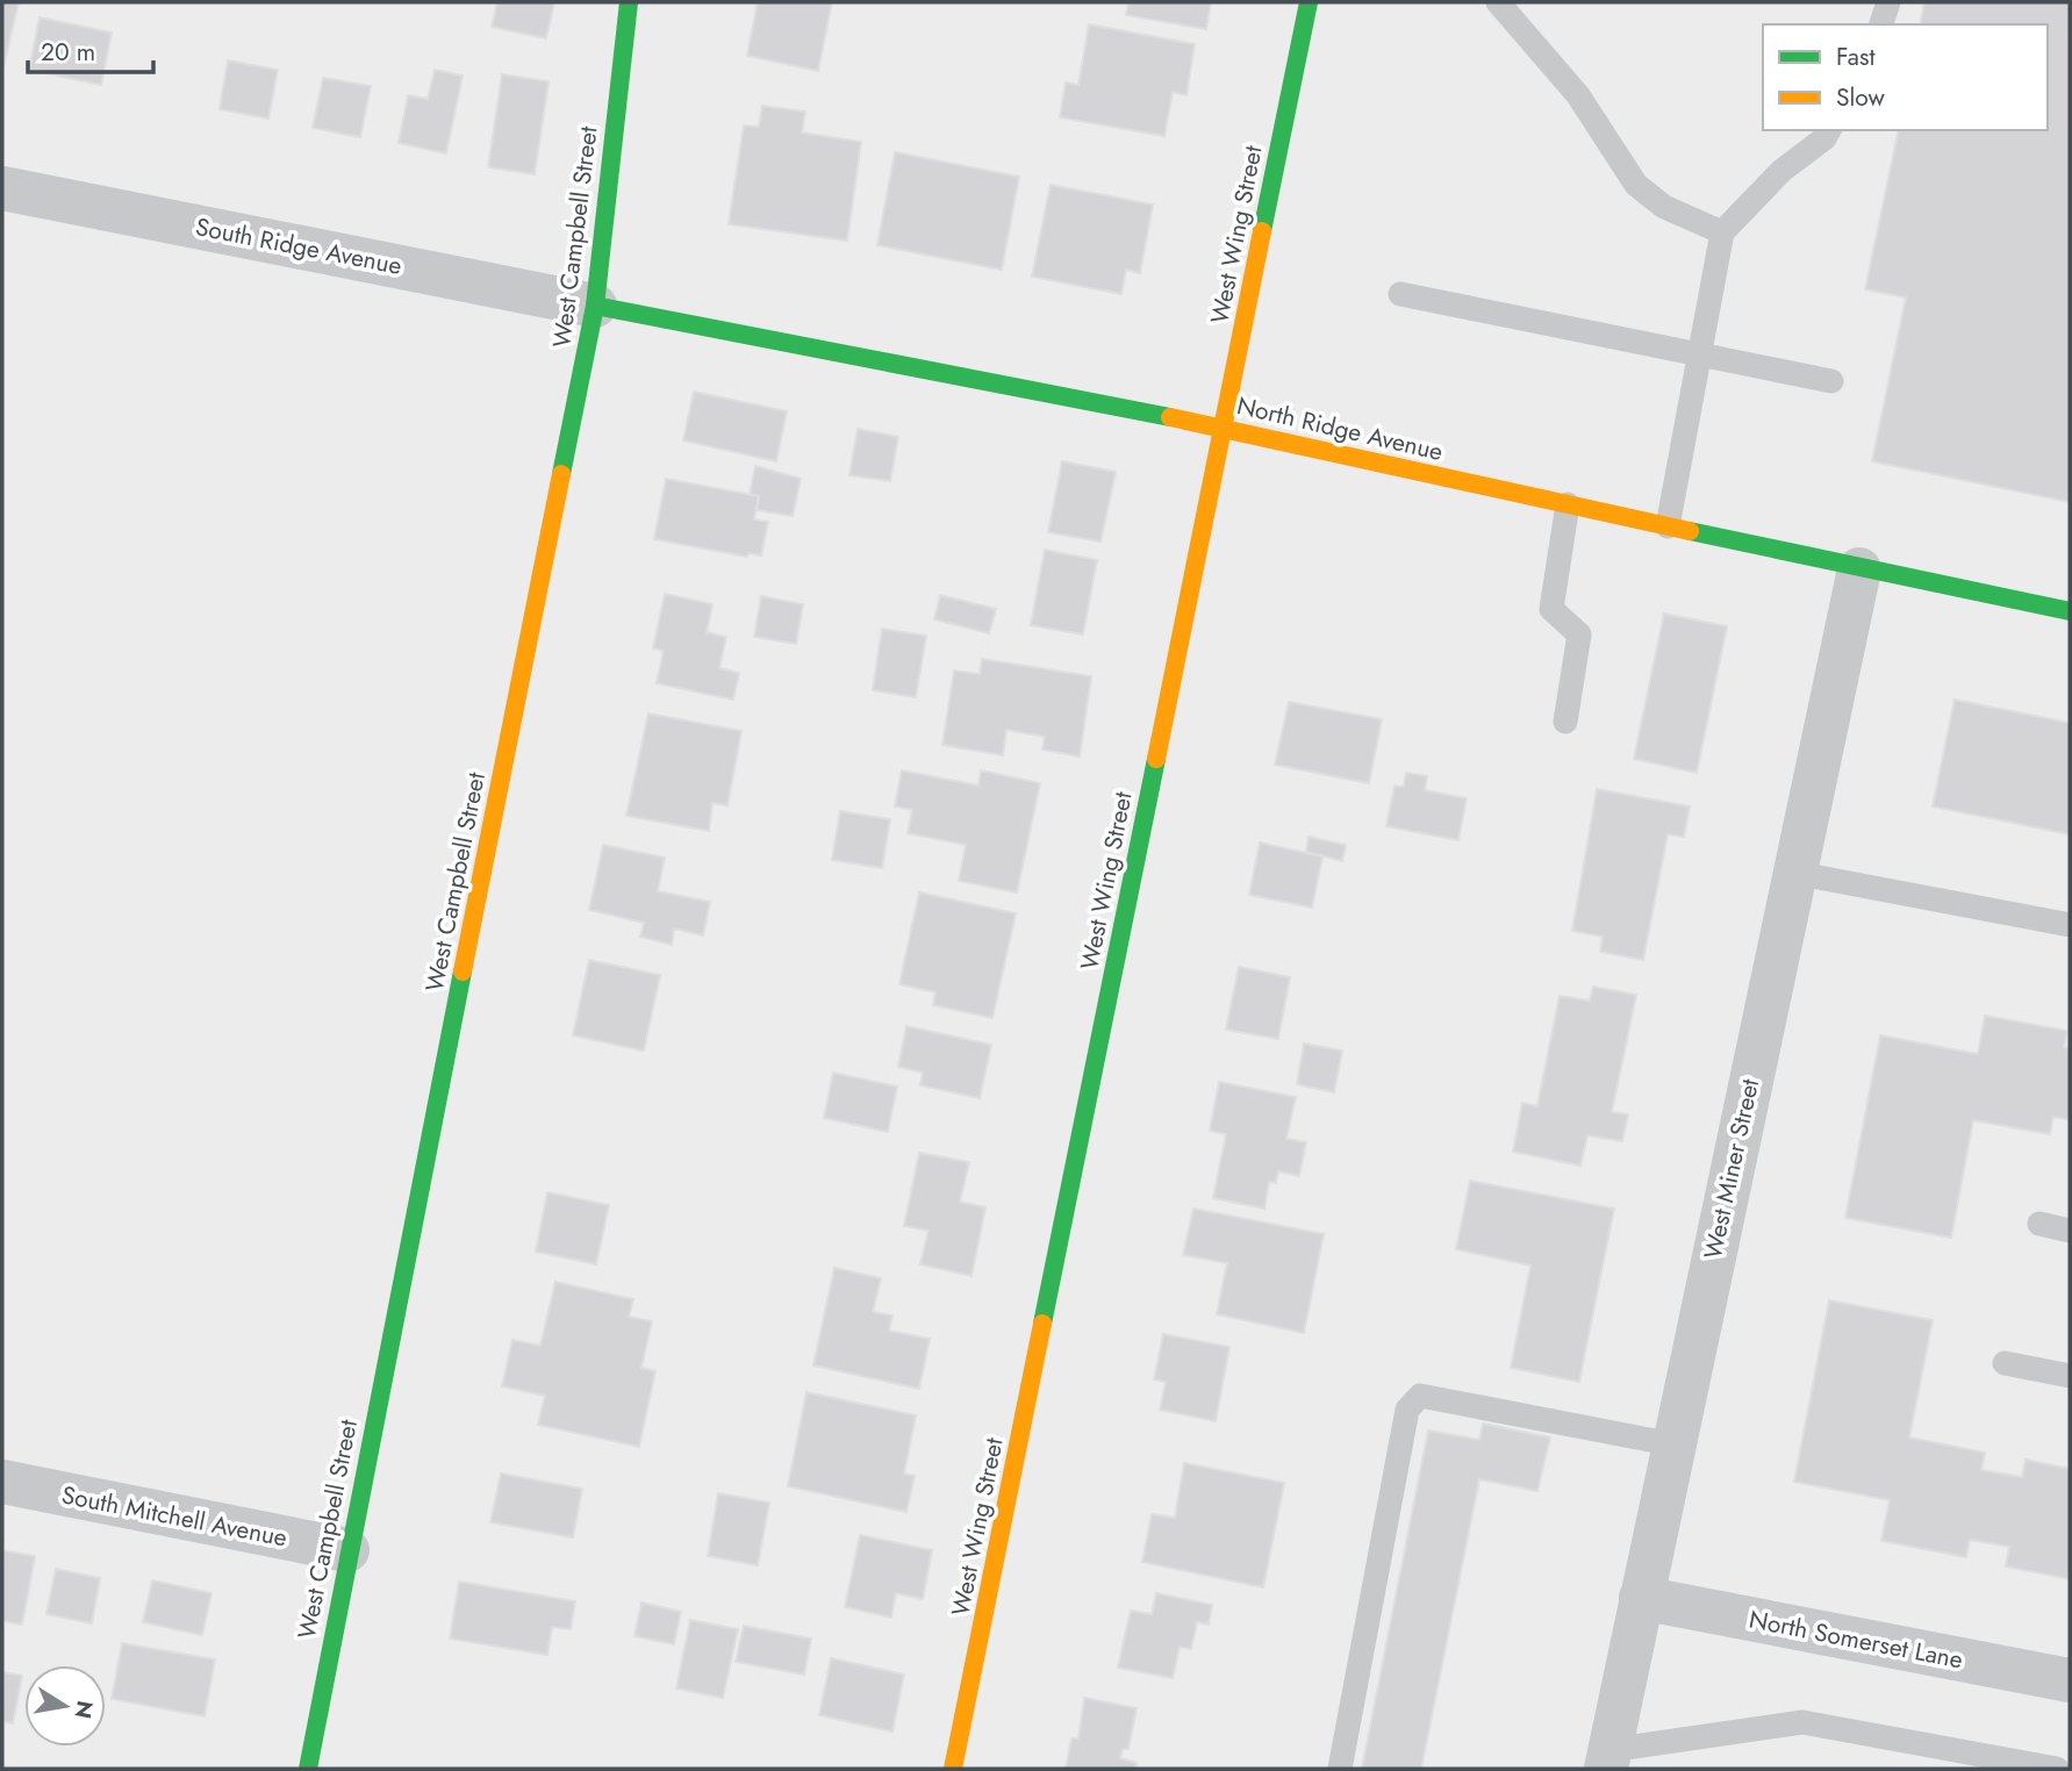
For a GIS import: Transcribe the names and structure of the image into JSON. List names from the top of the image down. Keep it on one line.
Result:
{"streets":{"street":["West Wing Street","West Campbell Street","South Ridge Avenue","North Ridge Avenue","West Miner Street","South Mitchell Avenue","North Somerset Lane"]},"crossings":[["West Wing Street","North Ridge Avenue"],["West Campbell Street","South Ridge Avenue"],["West Campbell Street","North Ridge Avenue"],["West Campbell Street","South Mitchell Avenue"],["South Ridge Avenue","North Ridge Avenue"],["North Ridge Avenue","West Miner Street"],["West Miner Street","North Somerset Lane"]],"legend":["Fast","Slow"],"scale_bar":"20 m","north":"right"}
